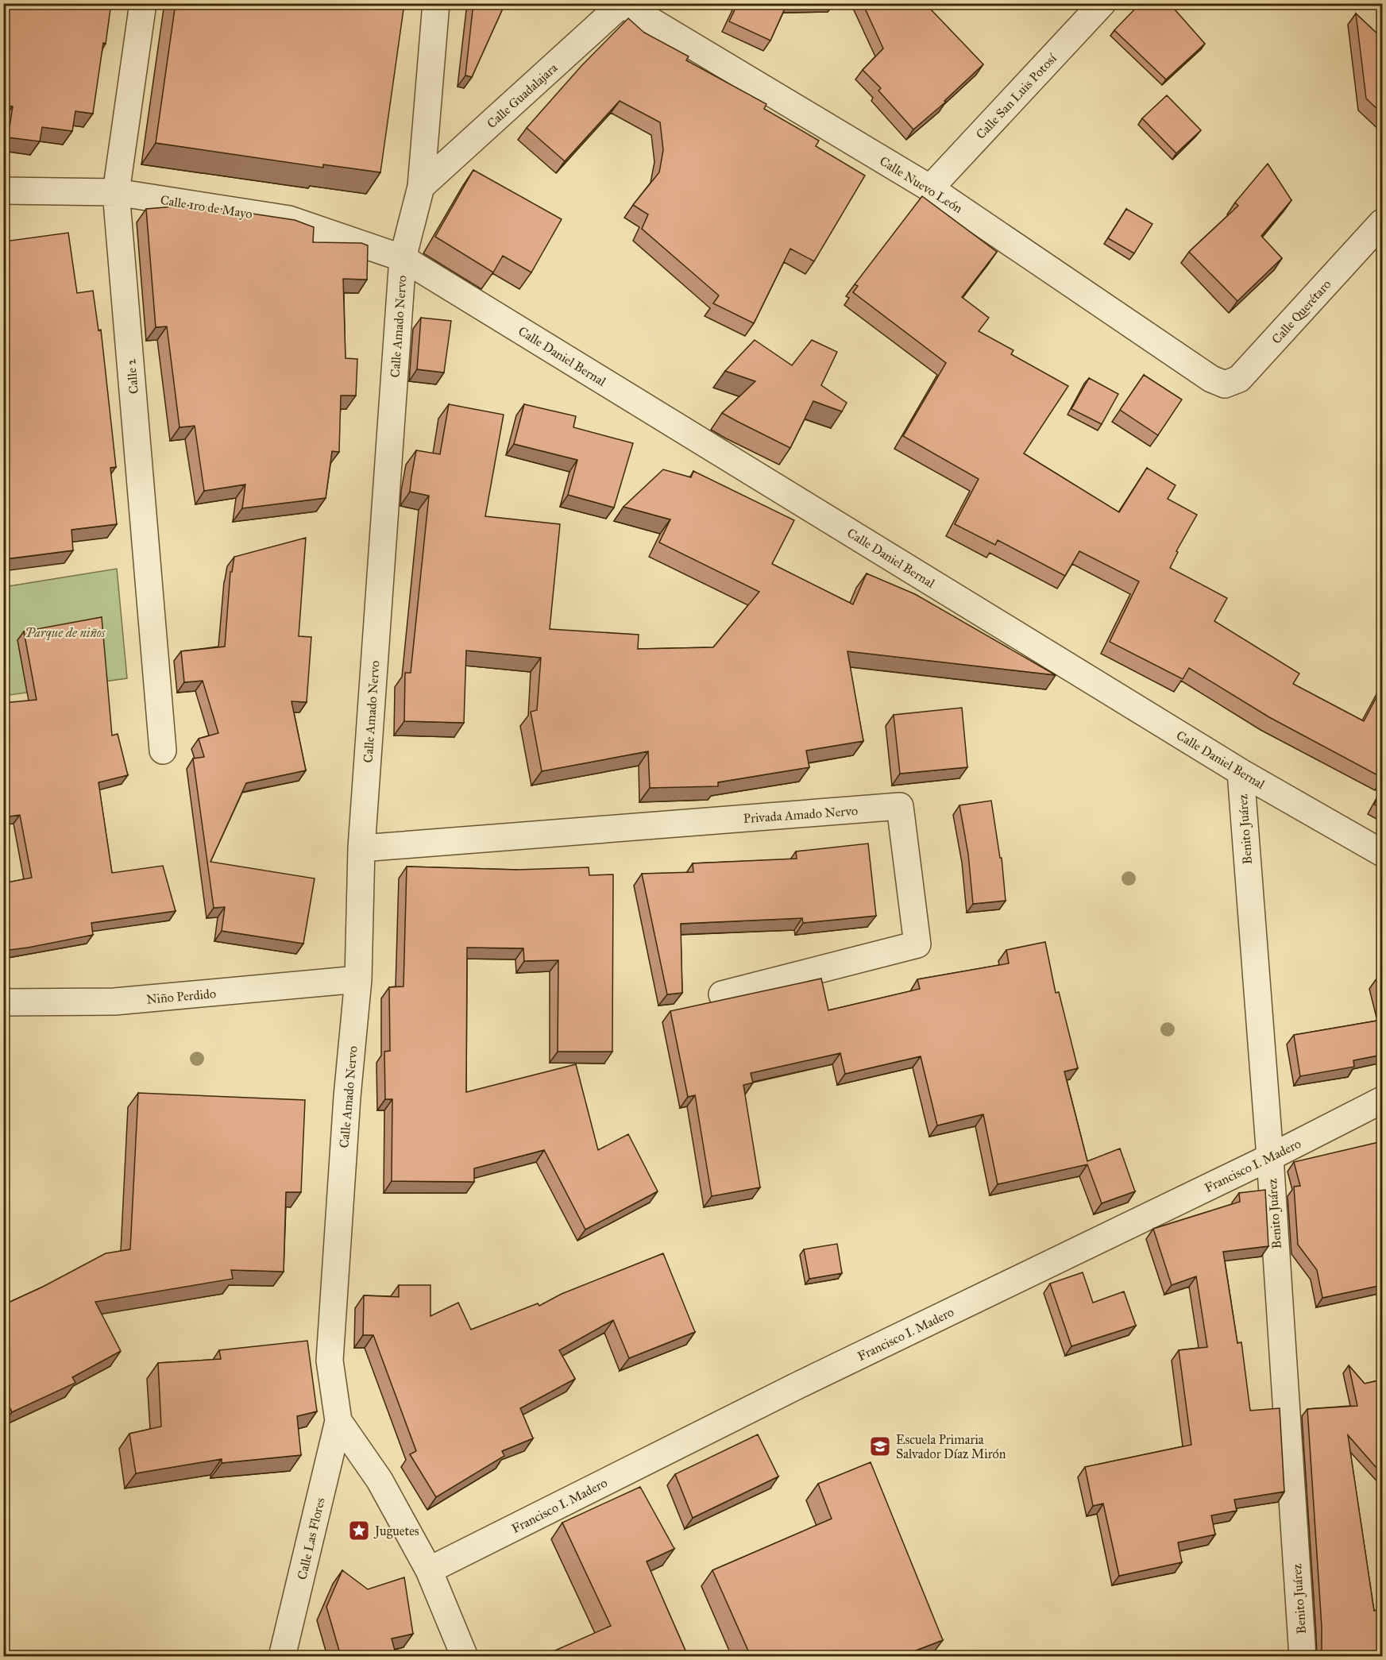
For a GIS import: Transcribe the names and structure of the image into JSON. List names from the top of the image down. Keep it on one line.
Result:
{"streets":{"street":["Calle Guadalajara","Calle San Luis Potosí","Calle Nuevo León","Calle 1ro de Mayo","Calle Querétaro","Calle Amado Nervo","Calle Daniel Bernal","Calle 2","Privada Amado Nervo","Benito Juárez","Niño Perdido","Francisco I. Madero","Calle Las Flores"]},"crossings":[["Calle Guadalajara","Calle Nuevo León"],["Calle Guadalajara","Calle Amado Nervo"],["Calle San Luis Potosí","Calle Nuevo León"],["Calle Nuevo León","Calle Querétaro"],["Calle 1ro de Mayo","Calle Amado Nervo"],["Calle 1ro de Mayo","Calle Daniel Bernal"],["Calle 1ro de Mayo","Calle 2"],["Calle Amado Nervo","Calle Daniel Bernal"],["Calle Amado Nervo","Privada Amado Nervo"],["Calle Amado Nervo","Niño Perdido"],["Calle Amado Nervo","Calle Las Flores"],["Calle Daniel Bernal","Benito Juárez"],["Benito Juárez","Francisco I. Madero"]],"parks":["Parque de niños"],"places":{"school or university":["Escuela Primaria Salvador Díaz Mirón"],"place":["Juguetes"]}}
